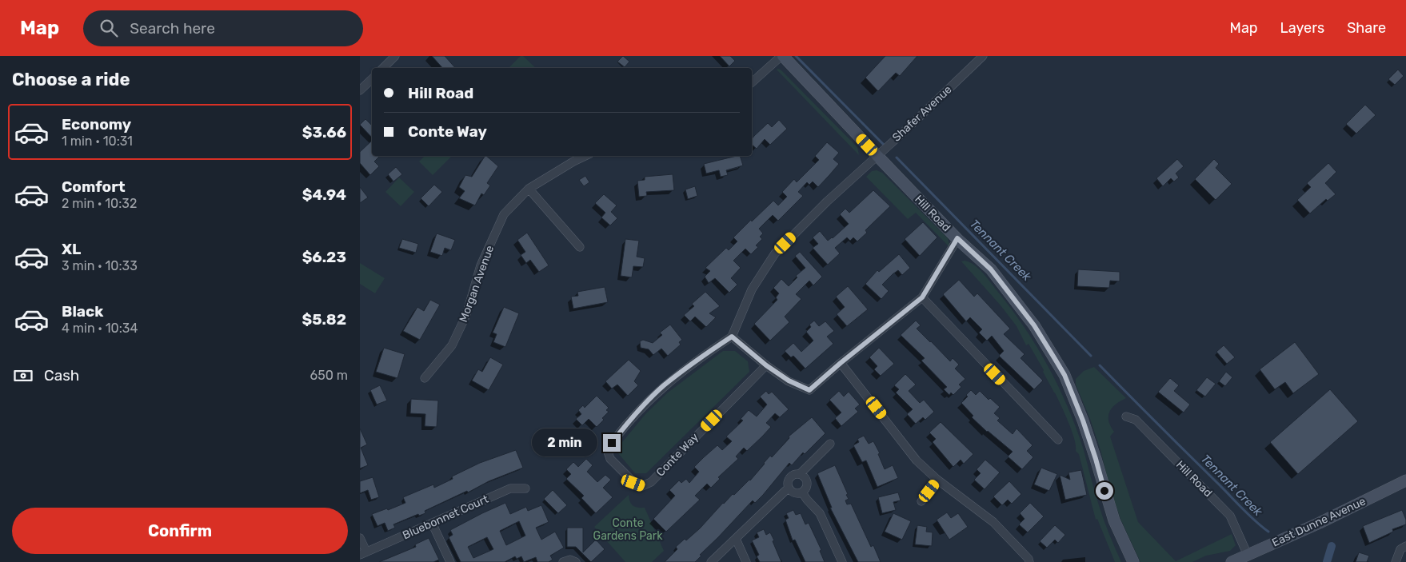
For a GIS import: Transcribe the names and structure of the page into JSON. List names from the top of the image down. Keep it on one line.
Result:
{"streets":{"main road":["Hill Road","East Dunne Avenue"],"street":["Shafer Avenue","Morgan Avenue","Conte Way","Bluebonnet Court"]},"crossings":[["Shafer Avenue","Hill Road"],["Shafer Avenue","Conte Way"],["Hill Road","East Dunne Avenue"]],"water":["Tennant Creek"],"parks":["Conte Gardens Park"],"page":{"header":"Map","search":"Search here","nav":["Map","Layers","Share"],"heading":"Choose a ride","banner":["Hill Road","Conte Way"],"list":[{"name":"Economy","note":"1 min · 10:31","value":"$3.66"},{"name":"Comfort","note":"2 min · 10:32","value":"$4.94"},{"name":"XL","note":"3 min · 10:33","value":"$6.23"},{"name":"Black","note":"4 min · 10:34","value":"$5.82"}],"pay":["Cash","650 m"],"bubble":"2 min","buttons":"Confirm"}}
